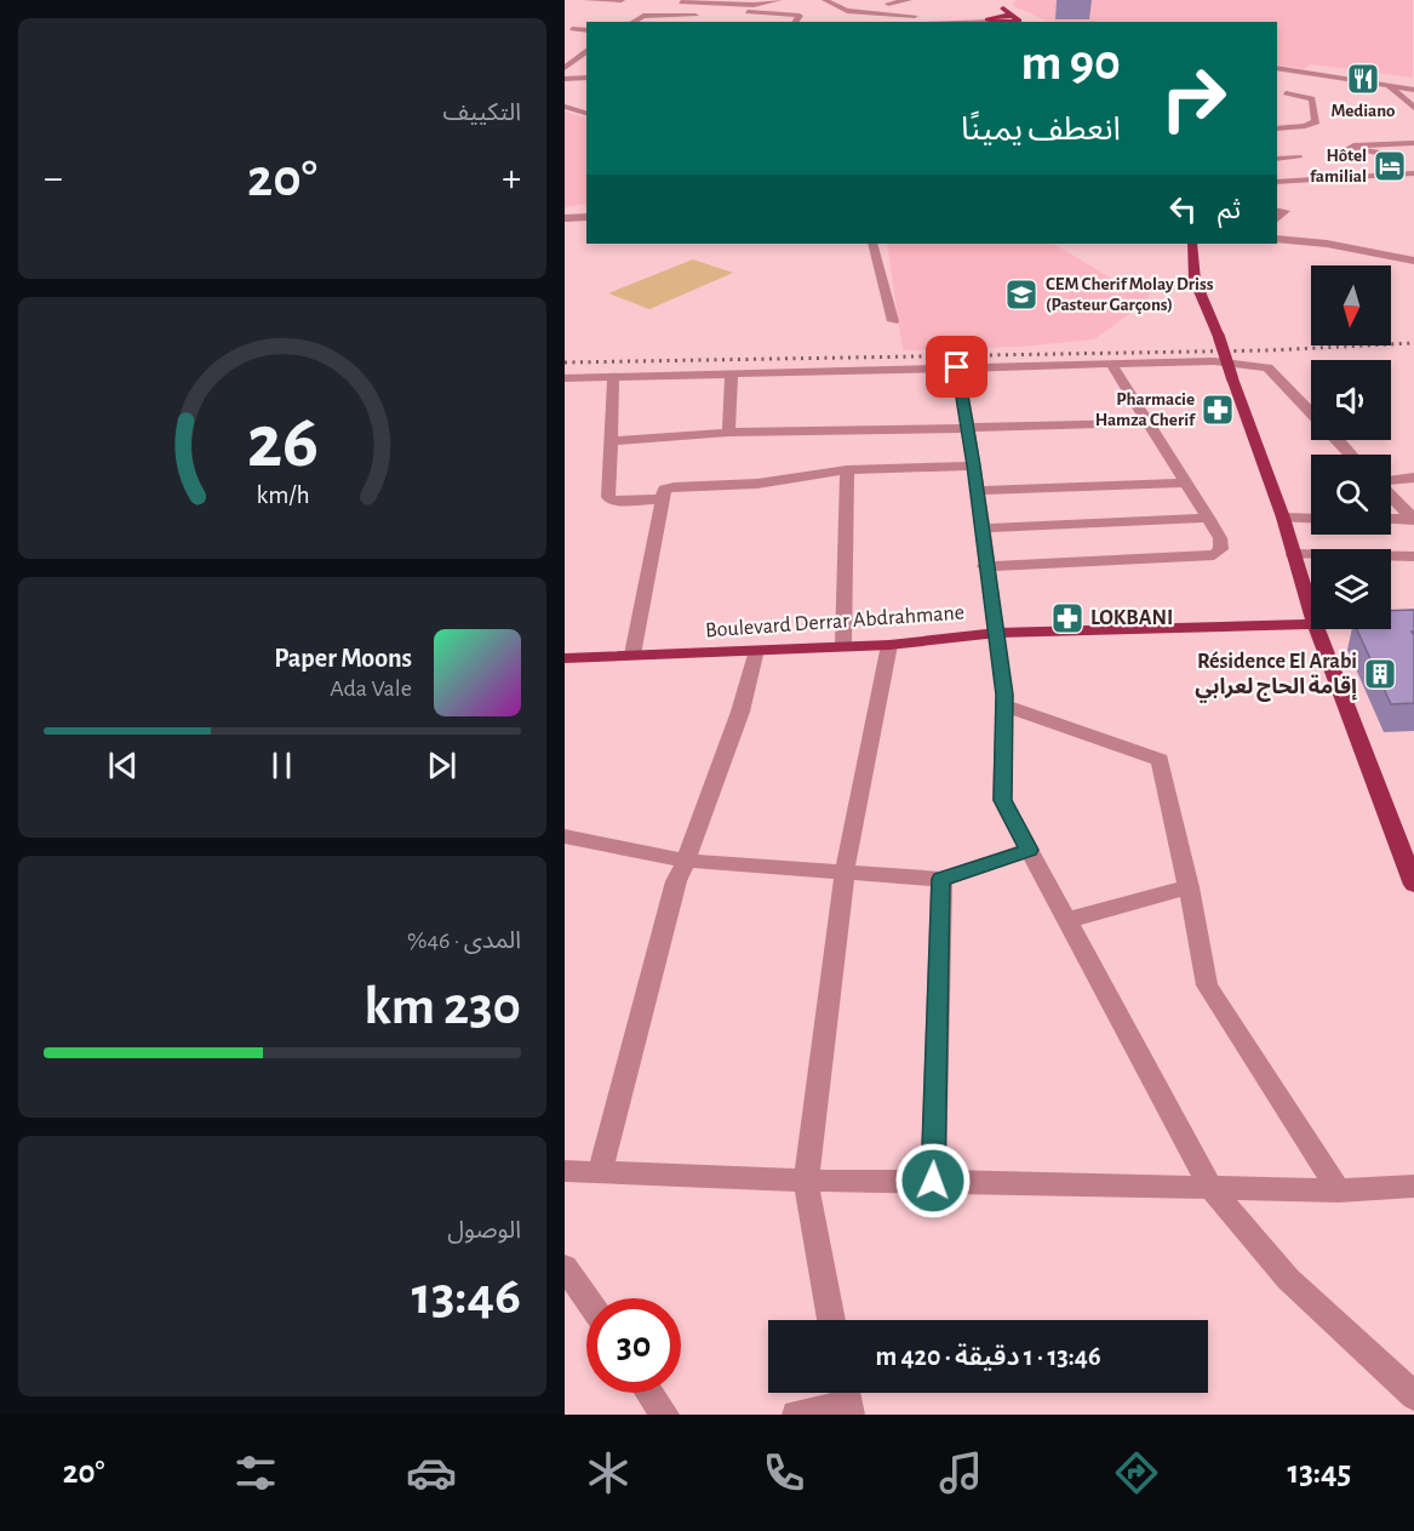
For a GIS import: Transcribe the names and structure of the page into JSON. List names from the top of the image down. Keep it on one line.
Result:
{"streets":{"main road":["Boulevard Derrar Abdrahmane"]},"places":{"restaurant":["Mediano"],"hotel":["Hôtel familial"],"school or university":["CEM Cherif Molay Driss (Pasteur Garçons)"],"pharmacy":["Pharmacie Hamza Cherif","LOKBANI"],"building":["Résidence El Arabi إقامة الحاج لعرابي"]},"north":"bottom","page":{"tile":["التكييف",["المدى · 46%","230 km"],["الوصول","13:46"]],"turn":["90 m","انعطف يمينًا"],"heat":["−","20°","+"],"then":"ثم","song":["Paper Moons","Ada Vale"],"limit":"30","trip":"13:46 · 1 دقيقة · 420 m","tabs":["13:45","20°"],"gauge":["26","km/h"]}}
